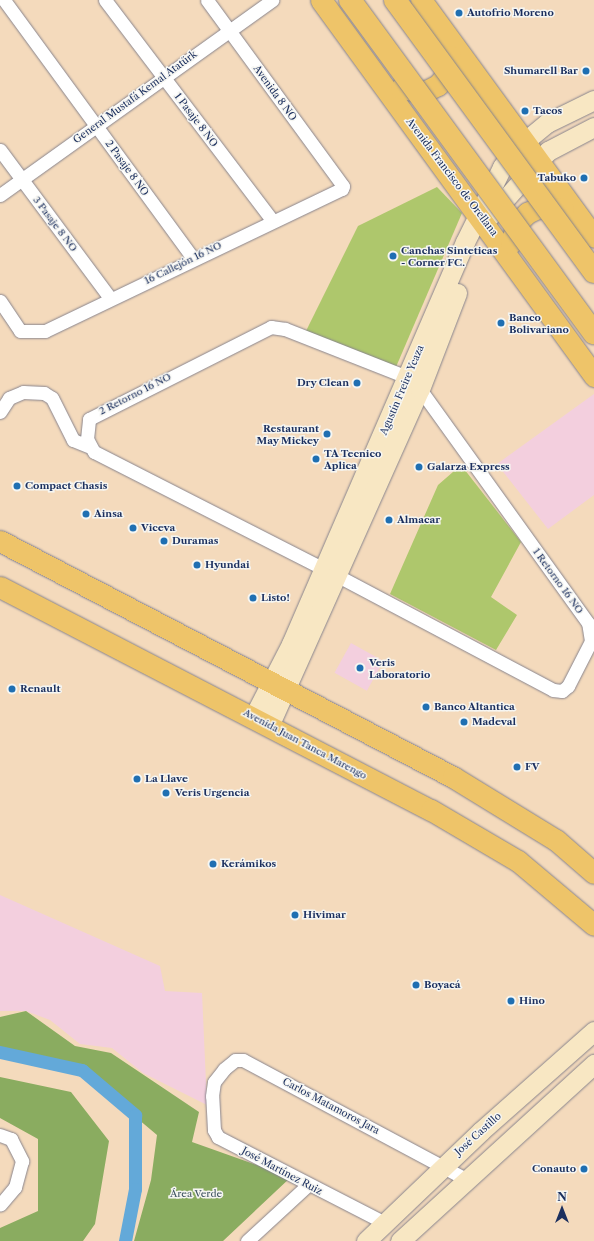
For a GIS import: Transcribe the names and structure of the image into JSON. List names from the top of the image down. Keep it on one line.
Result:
{"streets":{"main road":["Avenida Francisco de Orellana","Agustín Freire Ycaza","Avenida Juan Tanca Marengo","José Castillo"],"street":["Avenida 8 NO","General Mustafá Kemal Atatürk","1 Pasaje 8 NO","2 Pasaje 8 NO","3 Pasaje 8 NO","16 Callejón 16 NO","2 Retorno 16 NO","1 Retorno 16 NO","Carlos Matamoros Jara","José Martínez Ruiz"]},"crossings":[["Avenida 8 NO","General Mustafá Kemal Atatürk"],["Avenida 8 NO","16 Callejón 16 NO"],["General Mustafá Kemal Atatürk","1 Pasaje 8 NO"],["General Mustafá Kemal Atatürk","2 Pasaje 8 NO"],["General Mustafá Kemal Atatürk","3 Pasaje 8 NO"],["1 Pasaje 8 NO","16 Callejón 16 NO"],["2 Pasaje 8 NO","16 Callejón 16 NO"],["Avenida Francisco de Orellana","Agustín Freire Ycaza"],["3 Pasaje 8 NO","16 Callejón 16 NO"],["Agustín Freire Ycaza","2 Retorno 16 NO"],["Agustín Freire Ycaza","1 Retorno 16 NO"],["Agustín Freire Ycaza","Avenida Juan Tanca Marengo"],["2 Retorno 16 NO","1 Retorno 16 NO"],["Carlos Matamoros Jara","José Castillo"],["Carlos Matamoros Jara","José Martínez Ruiz"],["José Castillo","José Martínez Ruiz"]],"parks":["Área Verde"],"places":["Autofrio Moreno","Shumarell Bar","Tacos","Tabuko","Canchas Sinteticas - Corner FC.","Banco Bolivariano","Dry Clean","Restaurant May Mickey","TA Tecnico Aplica","Galarza Express","Compact Chasis","Ainsa","Almacar","Viceva","Duramas","Hyundai","Listo!","Veris Laboratorio","Renault","Banco Altantica","Madeval","FV","La Llave","Veris Urgencia","Kerámikos","Hivimar","Boyacá","Hino","Conauto"],"north":"top"}
